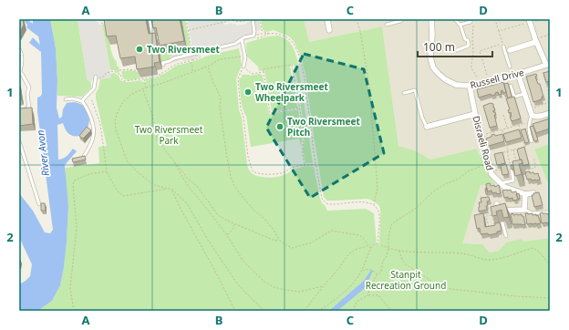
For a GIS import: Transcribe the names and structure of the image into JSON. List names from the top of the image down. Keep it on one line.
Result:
{"streets":{"street":["Russell Drive","Disraeli Road"]},"crossings":[["Russell Drive","Disraeli Road"]],"water":["River Avon"],"parks":["Two Riversmeet Park","Stanpit Recreation Ground"],"places":["Two Riversmeet","Two Riversmeet Wheelpark","Two Riversmeet Pitch"],"scale_bar":"100 m","grid":{"columns":["A","B","C","D"],"rows":["1","2"]}}
